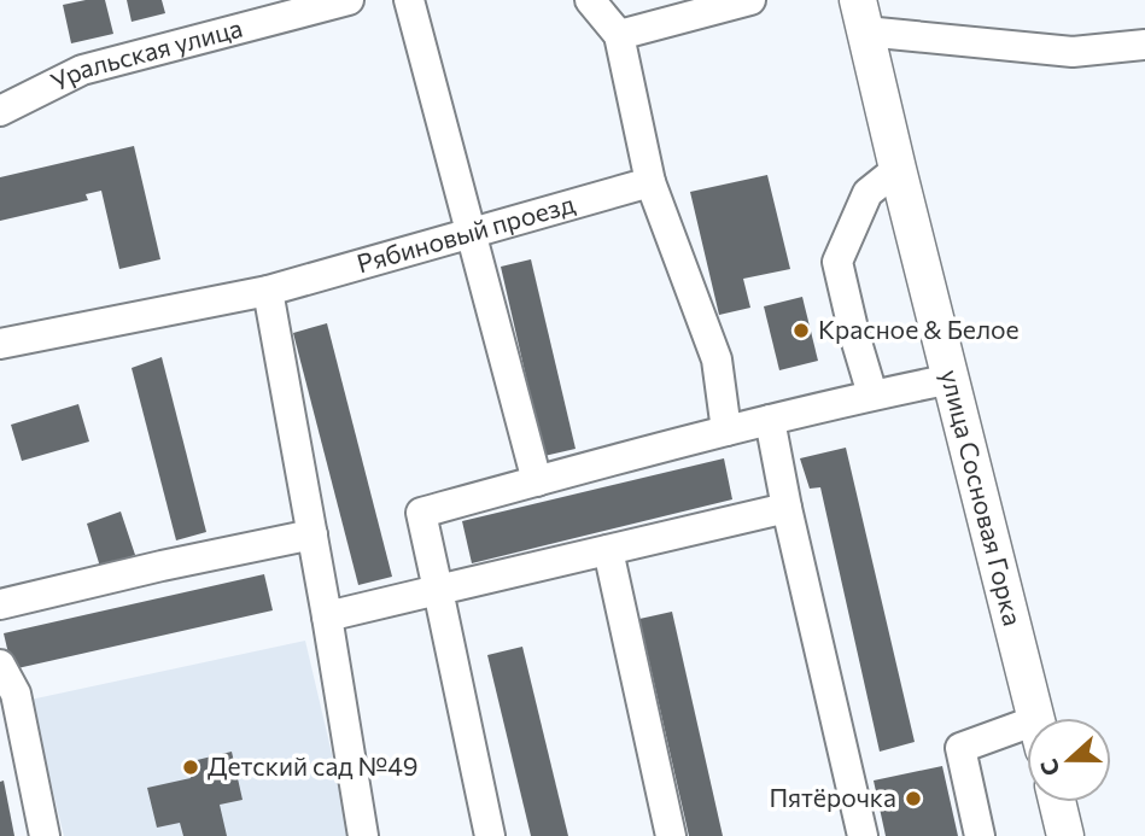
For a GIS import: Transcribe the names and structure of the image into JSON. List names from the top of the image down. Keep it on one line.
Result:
{"streets":{"main road":["улица Сосновая Горка"],"street":["Уральская улица","Рябиновый проезд"]},"places":["Красное & Белое","Детский сад №49","Пятёрочка"],"north":"left"}
